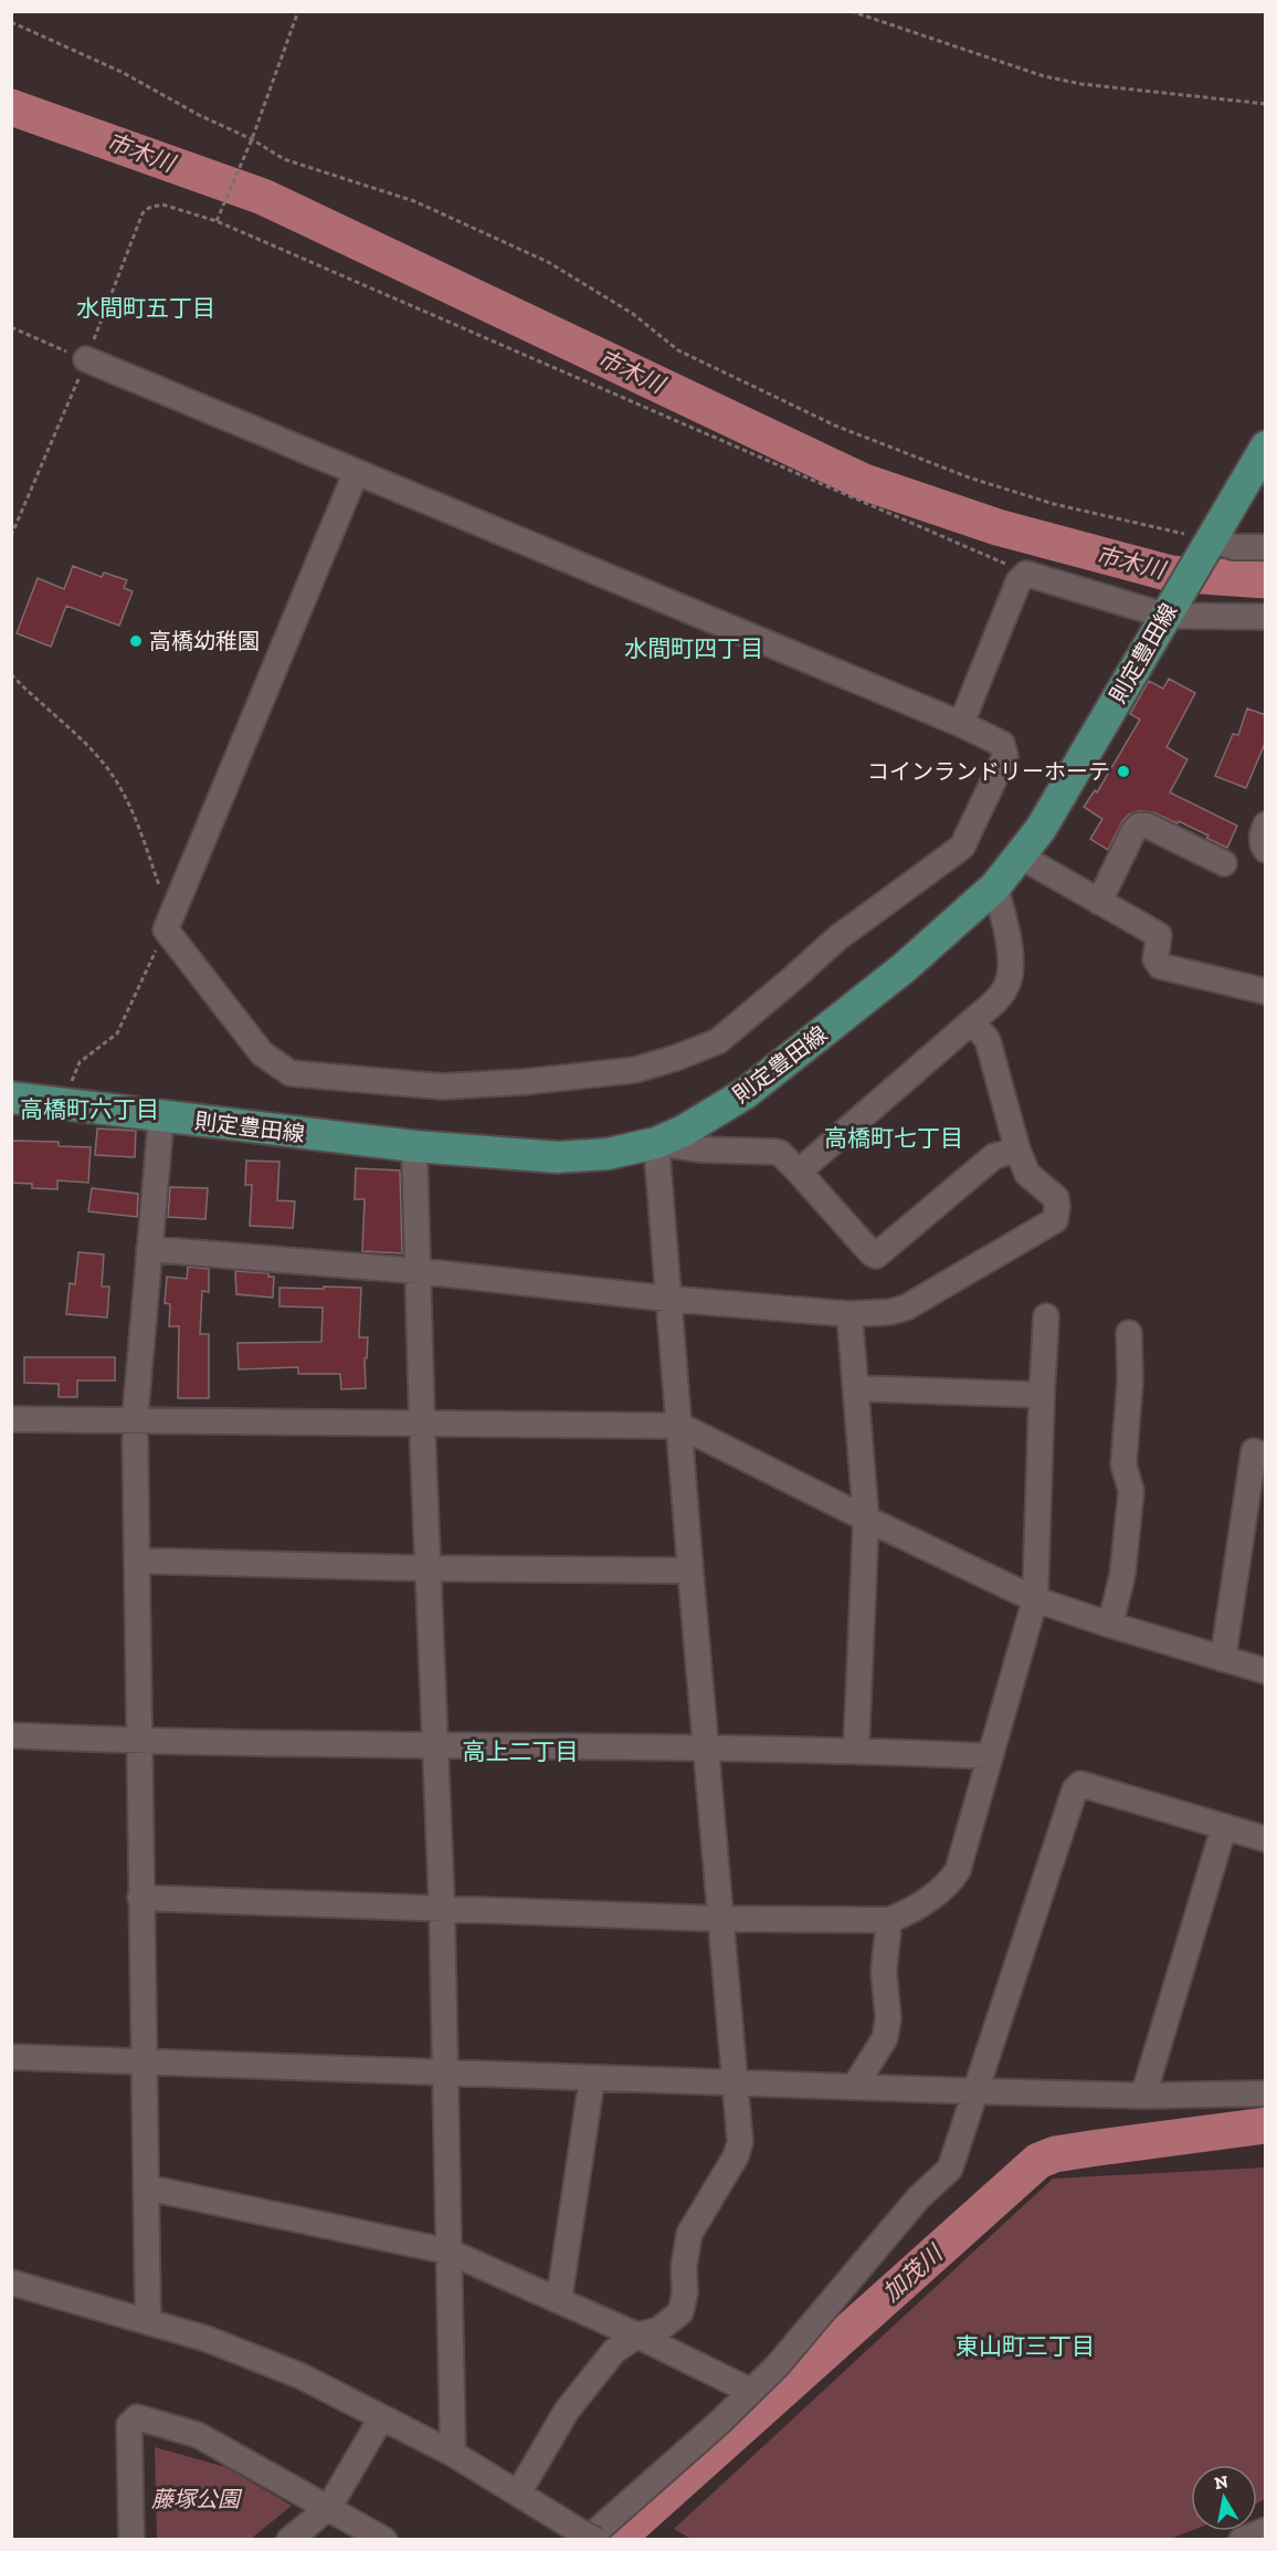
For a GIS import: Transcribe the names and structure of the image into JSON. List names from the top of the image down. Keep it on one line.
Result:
{"streets":{"main road":["則定豊田線"]},"districts":["水間町五丁目","水間町四丁目","高橋町六丁目","高橋町七丁目","高上二丁目","東山町三丁目"],"water":["市木川","加茂川"],"parks":["藤塚公園"],"places":["高橋幼稚園","コインランドリーホーテ"],"north":"top"}
